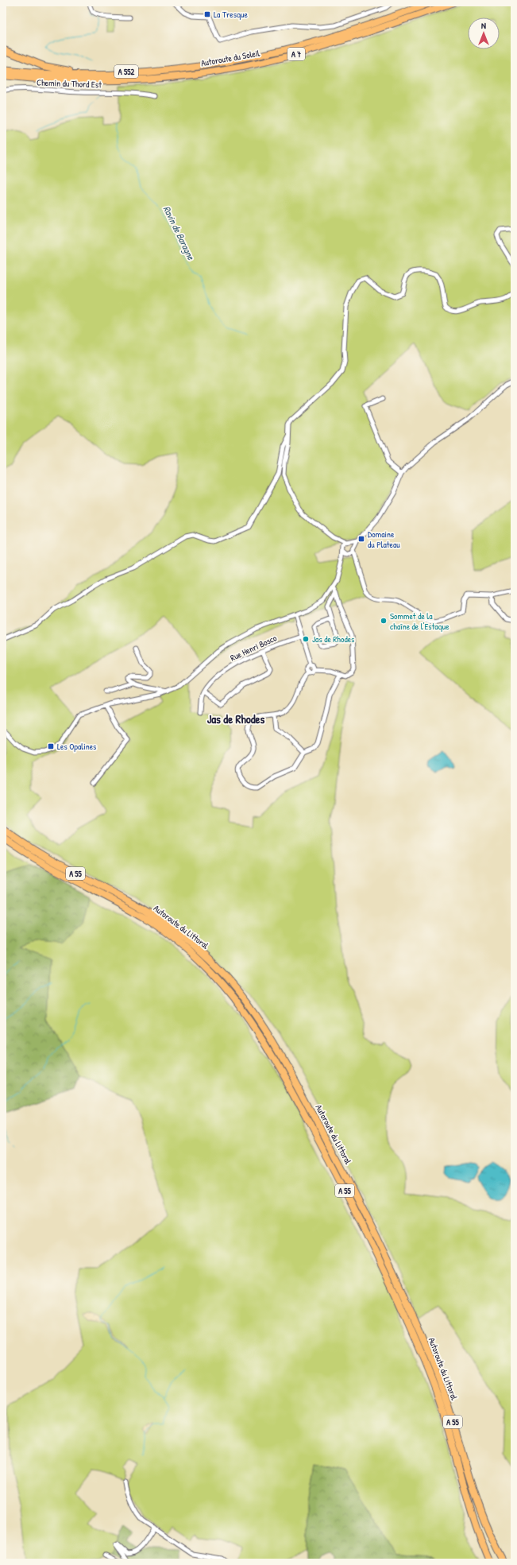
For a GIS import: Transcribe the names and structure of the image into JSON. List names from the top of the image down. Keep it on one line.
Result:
{"streets":{"highway":["A 7","Autoroute du Soleil","A 552","A 55","Autoroute du Littoral"],"street":["Chemin du Thord Est","Rue Henri Bosco"]},"crossings":[["Autoroute du Soleil","A 552"]],"districts":["Jas de Rhodes"],"water":["Ravin de Baragne"],"places":{"transit":["La Tresque","Domaine du Plateau","Les Opalines"],"other":["Sommet de la chaîne de l'Estaque","Jas de Rhodes"]},"north":"top"}
